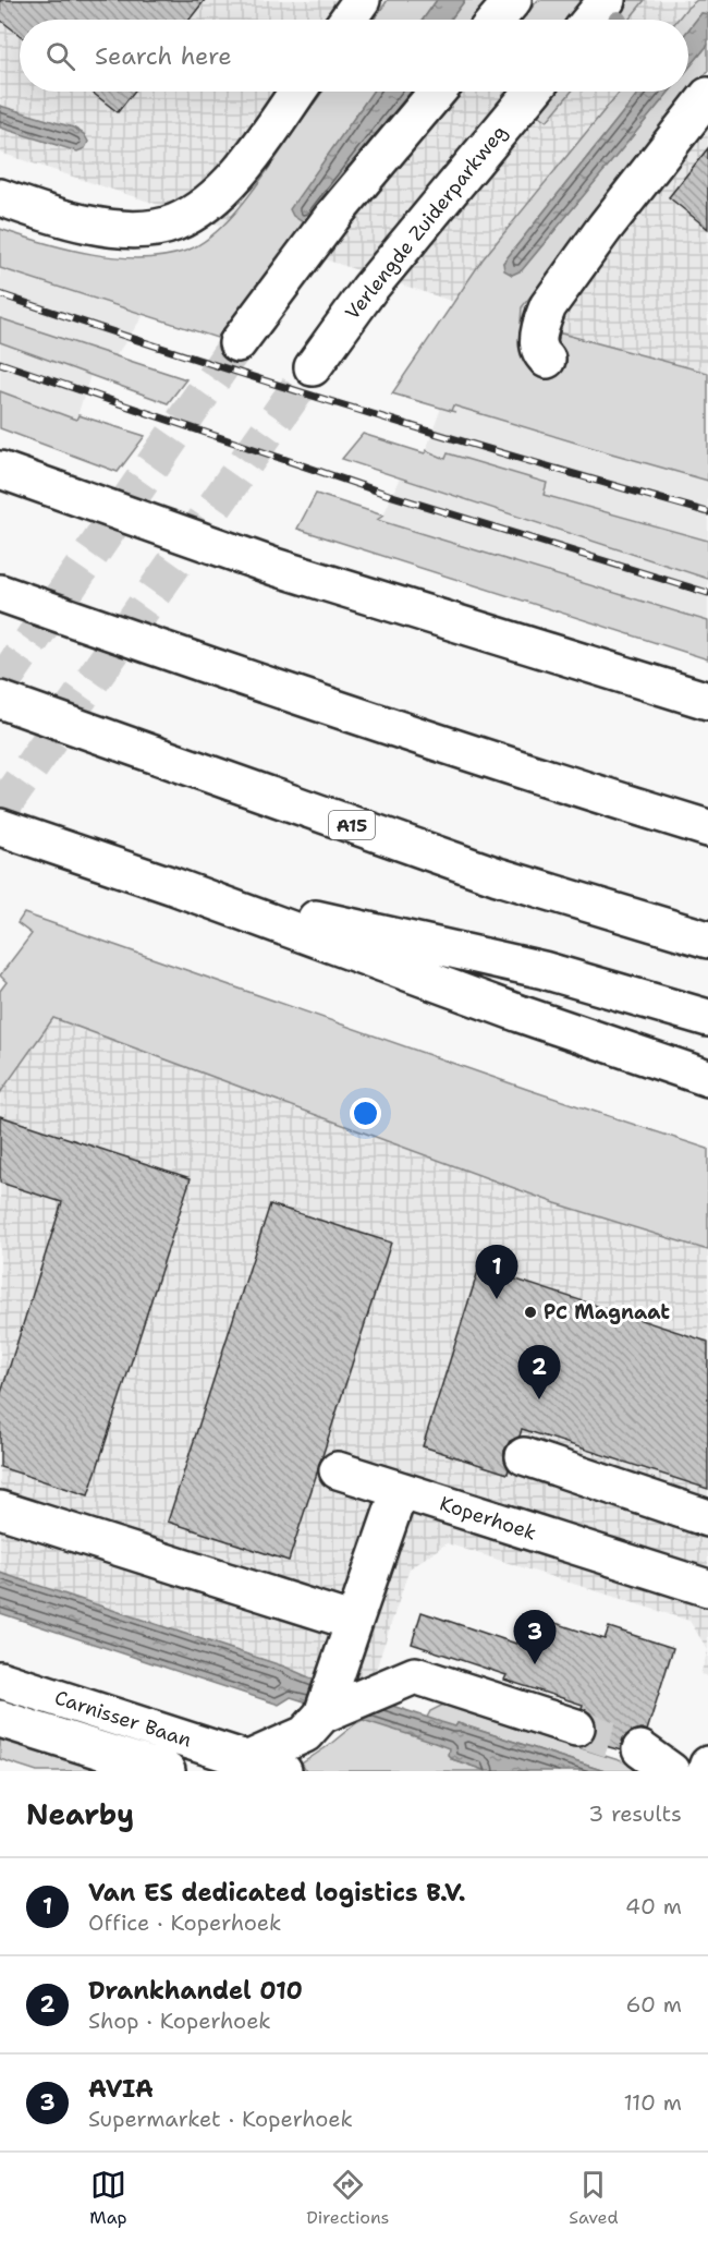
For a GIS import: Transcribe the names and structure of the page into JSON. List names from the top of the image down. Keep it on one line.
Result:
{"streets":{"main road":["Verlengde Zuiderparkweg","A15","Koperhoek","Carnisser Baan"]},"places":["PC Magnaat"],"page":{"search":"Search here","pins":["1","2","3"],"heading":["Nearby","3 results"],"list":[{"mark":"1","name":"Van ES dedicated logistics B.V.","note":"Office · Koperhoek","value":"40 m"},{"mark":"2","name":"Drankhandel 010","note":"Shop · Koperhoek","value":"60 m"},{"mark":"3","name":"AVIA","note":"Supermarket · Koperhoek","value":"110 m"}],"nav":["Map","Directions","Saved"]}}
